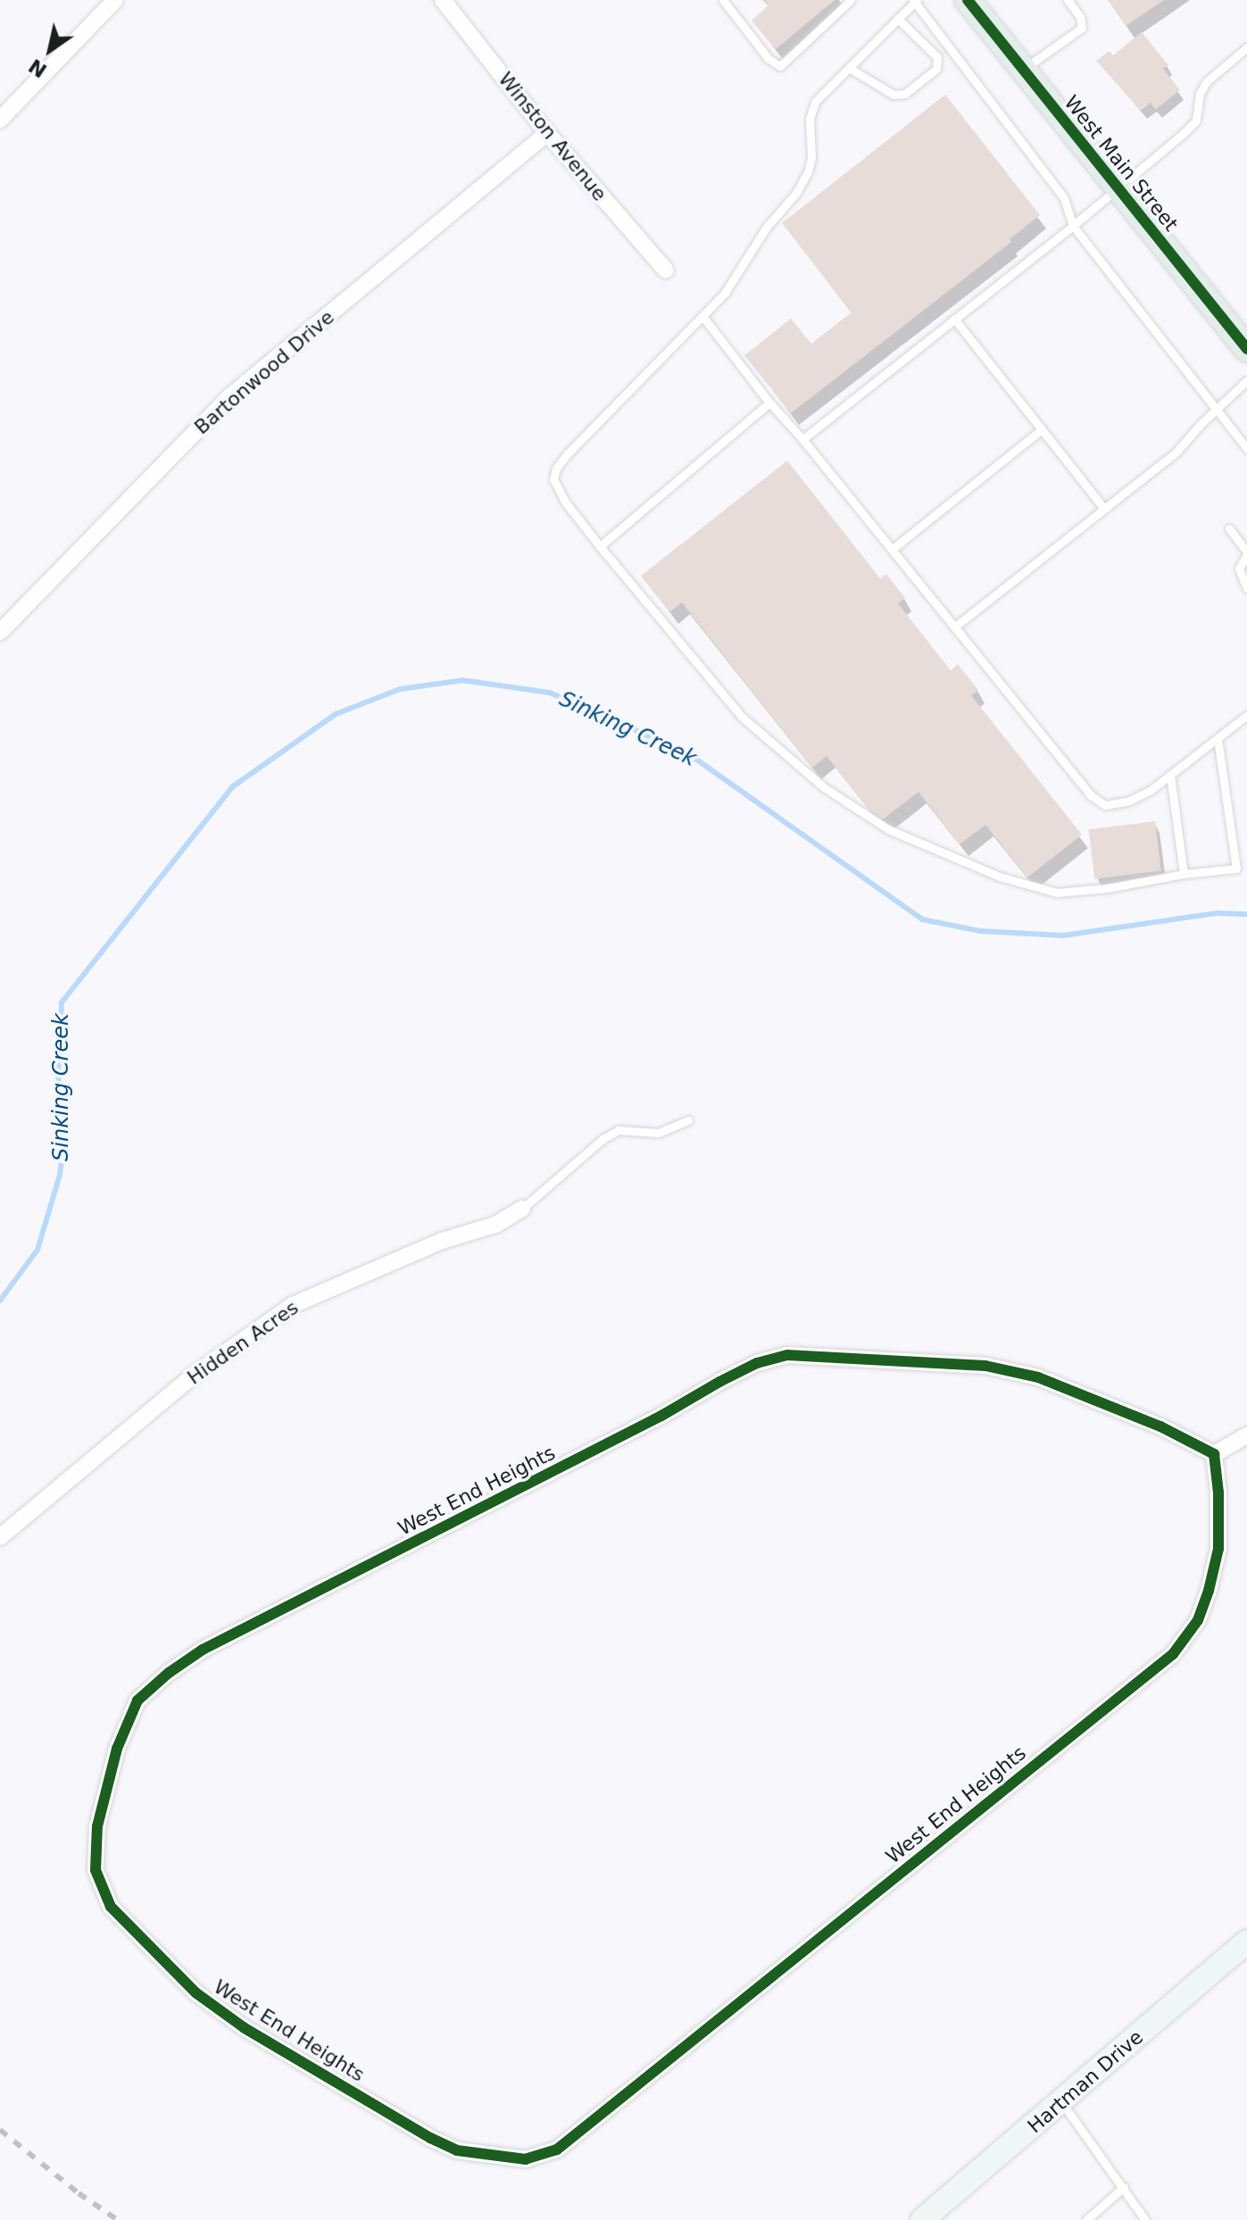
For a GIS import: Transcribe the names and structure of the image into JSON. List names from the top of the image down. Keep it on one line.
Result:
{"streets":{"main road":["West Main Street","Hartman Drive"],"street":["Winston Avenue","Bartonwood Drive","Hidden Acres","West End Heights"]},"crossings":[["Winston Avenue","Bartonwood Drive"]],"water":["Sinking Creek"],"north":"bottom left"}
